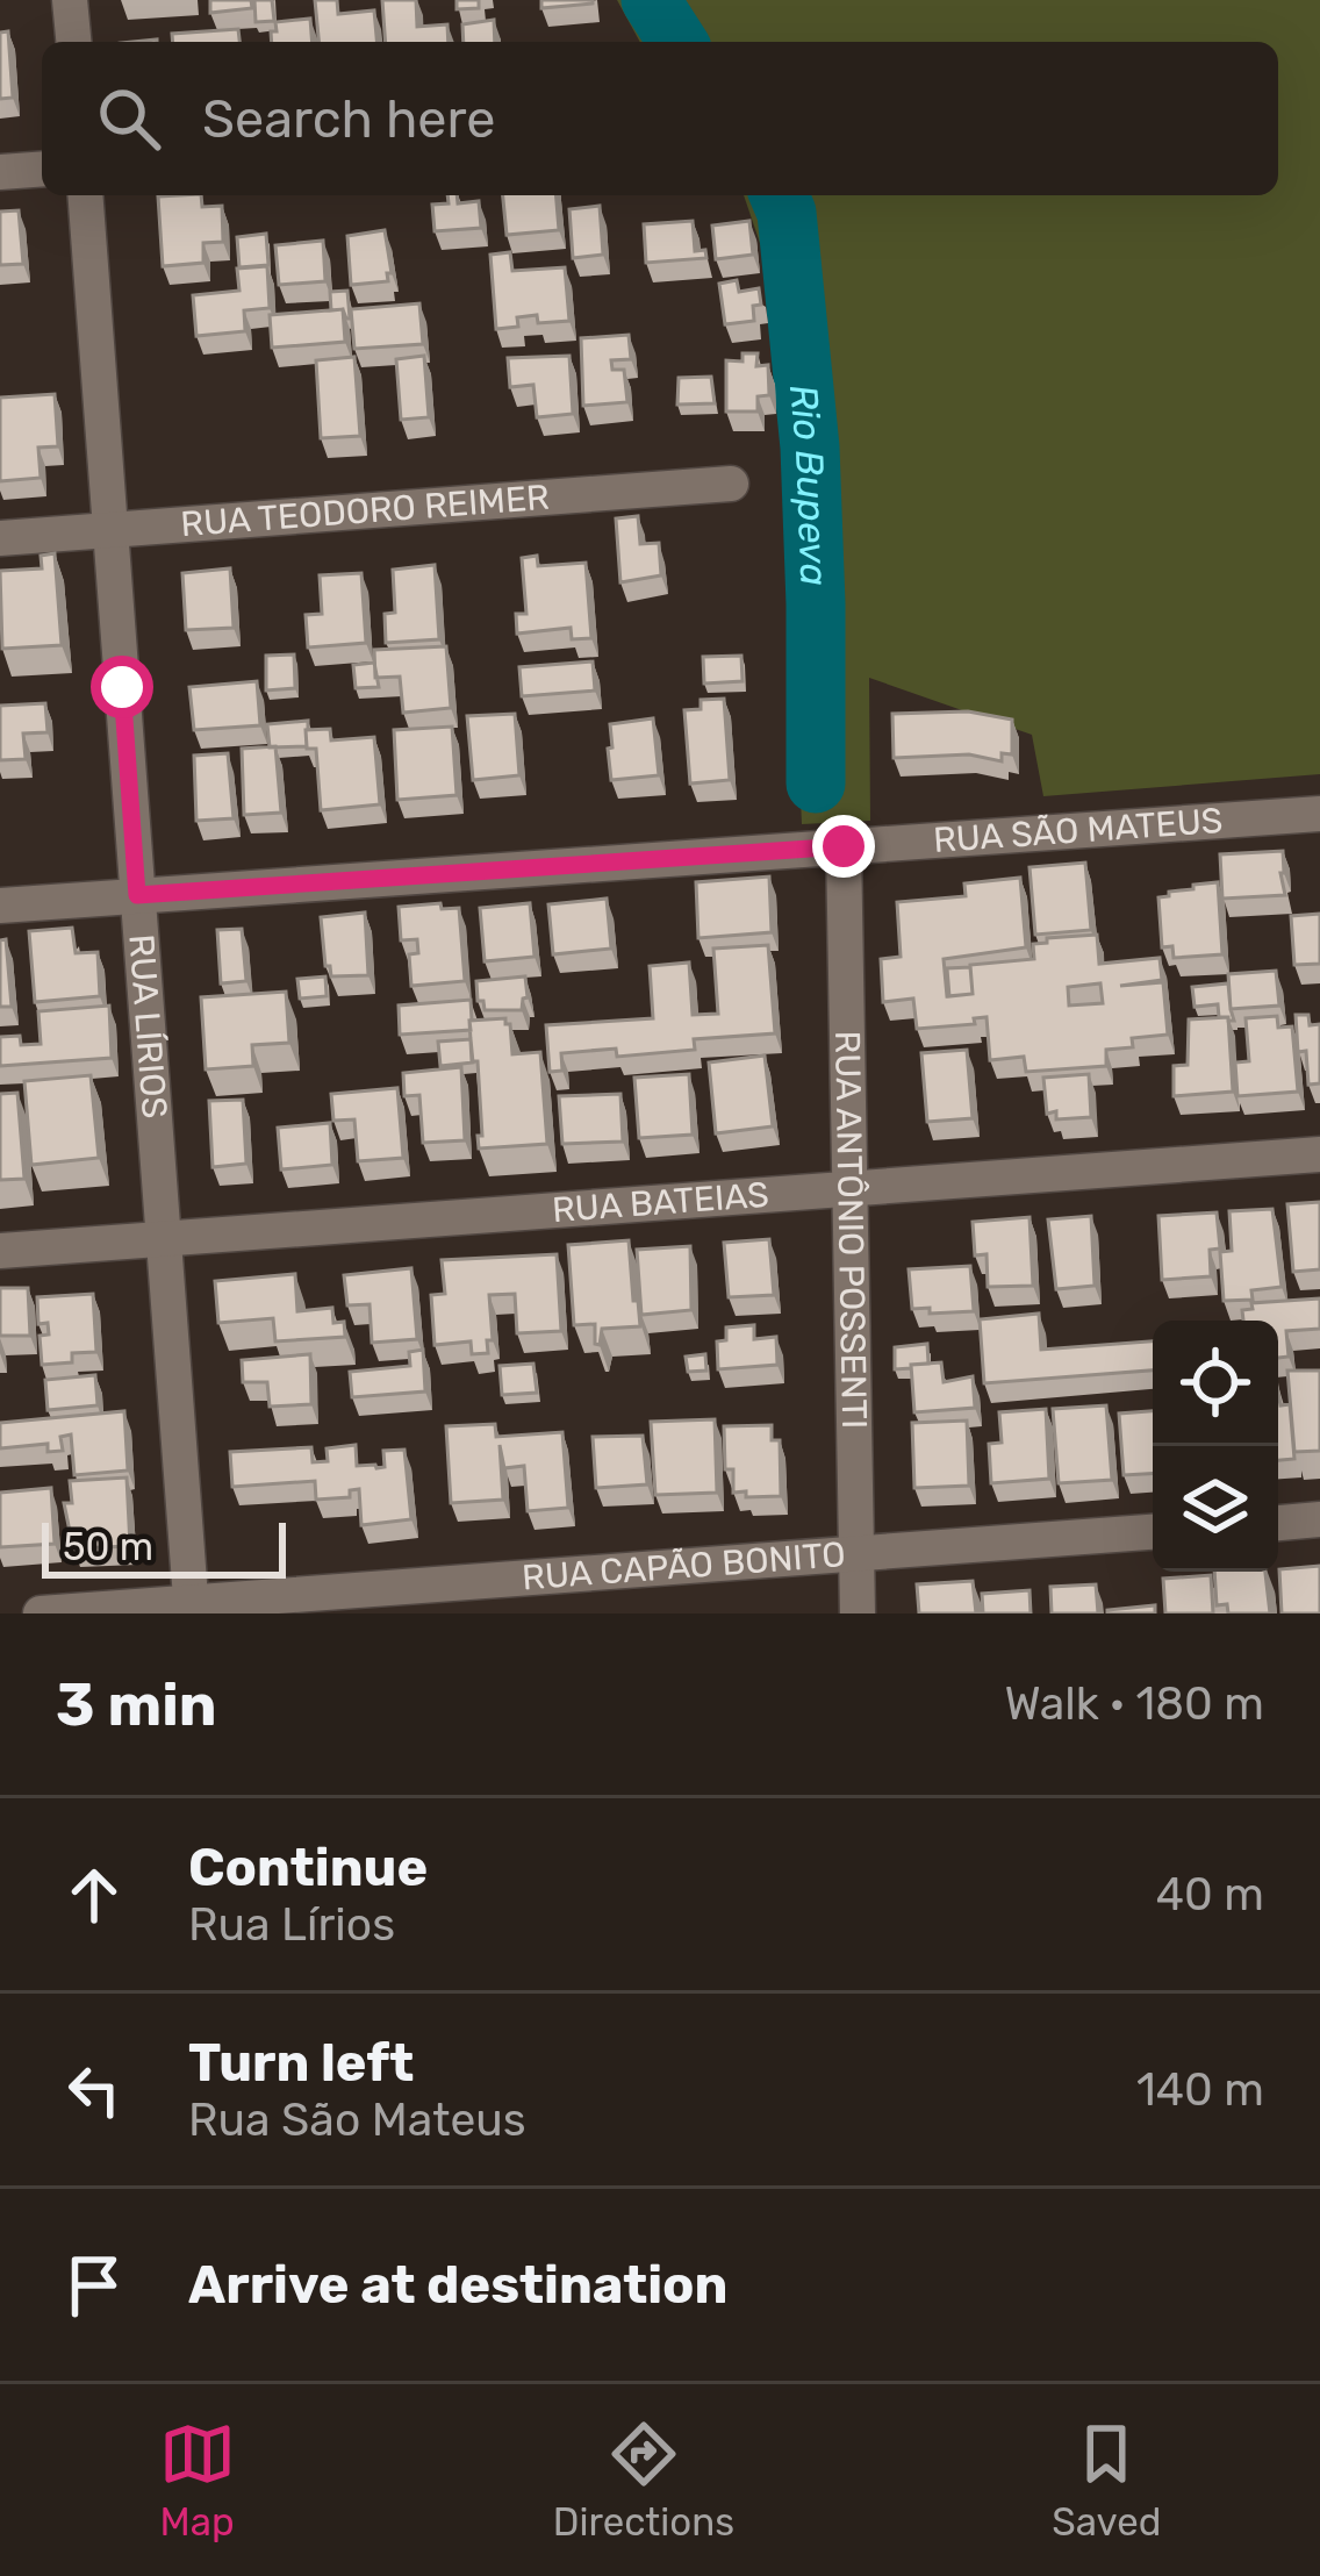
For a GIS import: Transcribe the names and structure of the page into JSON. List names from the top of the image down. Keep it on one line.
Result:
{"streets":{"street":["RUA TEODORO REIMER","RUA SÃO MATEUS","RUA LÍRIOS","RUA BATEIAS","RUA ANTÔNIO POSSENTI","RUA CAPÃO BONITO"]},"crossings":[["RUA TEODORO REIMER","RUA LÍRIOS"],["RUA SÃO MATEUS","RUA LÍRIOS"],["RUA SÃO MATEUS","RUA ANTÔNIO POSSENTI"],["RUA LÍRIOS","RUA BATEIAS"],["RUA LÍRIOS","RUA CAPÃO BONITO"],["RUA BATEIAS","RUA ANTÔNIO POSSENTI"],["RUA ANTÔNIO POSSENTI","RUA CAPÃO BONITO"]],"water":["Rio Bupeva"],"scale_bar":"50 m","page":{"search":"Search here","scale":"50 m","heading":["3 min","Walk · 180 m"],"list":[["Continue","Rua Lírios","40 m"],["Turn left","Rua São Mateus","140 m"],"Arrive at destination"],"nav":["Map","Directions","Saved"]}}
